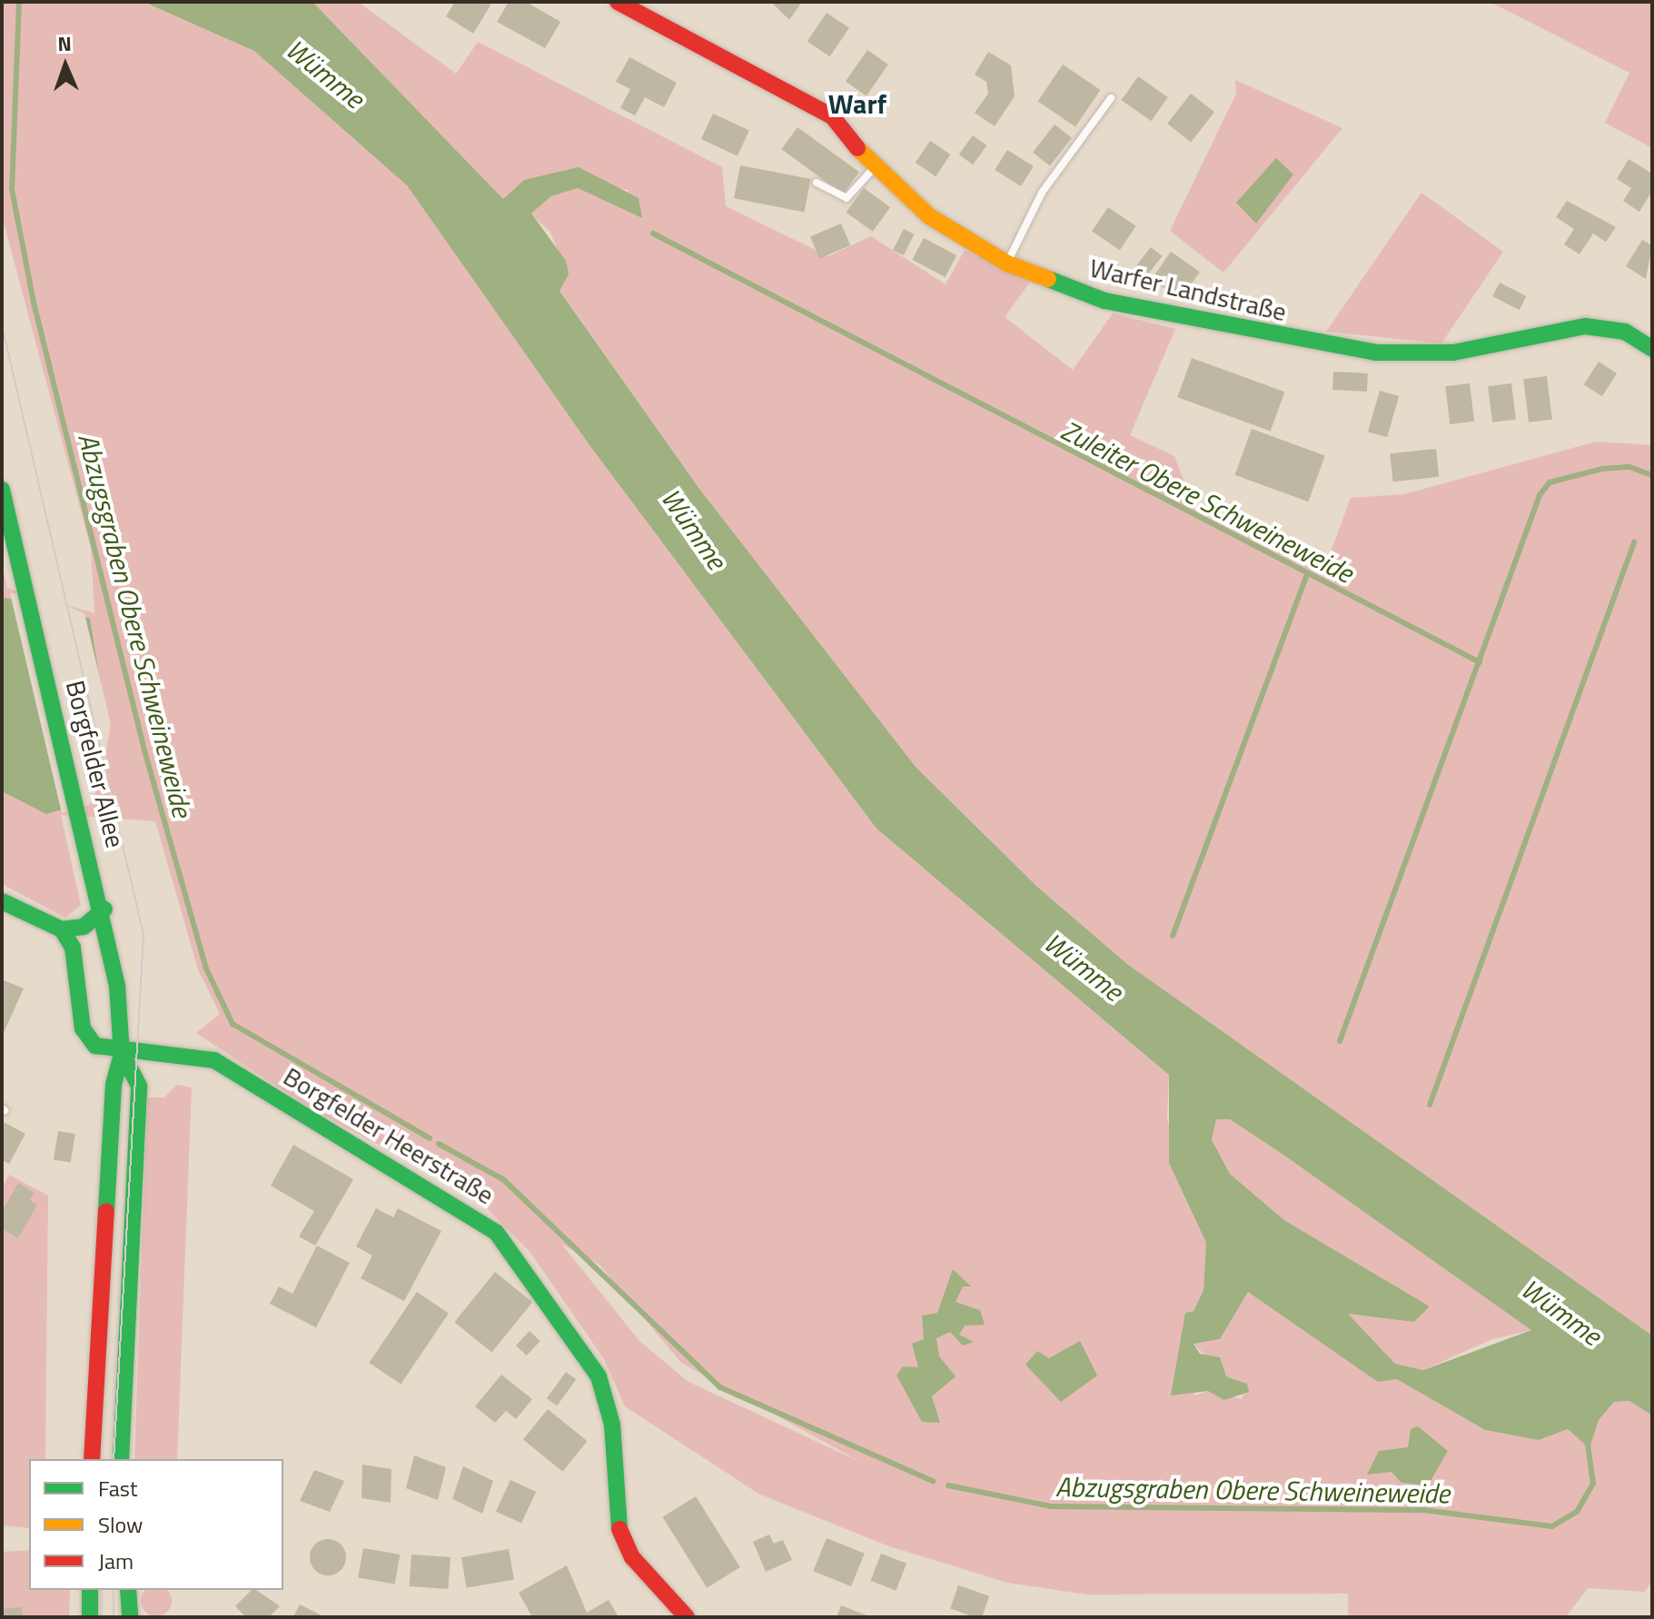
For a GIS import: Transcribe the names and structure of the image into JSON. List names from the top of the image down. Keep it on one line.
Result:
{"streets":{"street":["Warfer Landstraße","Borgfelder Allee","Borgfelder Heerstraße"]},"crossings":[["Borgfelder Allee","Borgfelder Heerstraße"]],"districts":["Warf"],"water":["Wümme","Zuleiter Obere Schweineweide","Abzugsgraben Obere Schweineweide"],"legend":["Fast","Slow","Jam"],"north":"top"}
